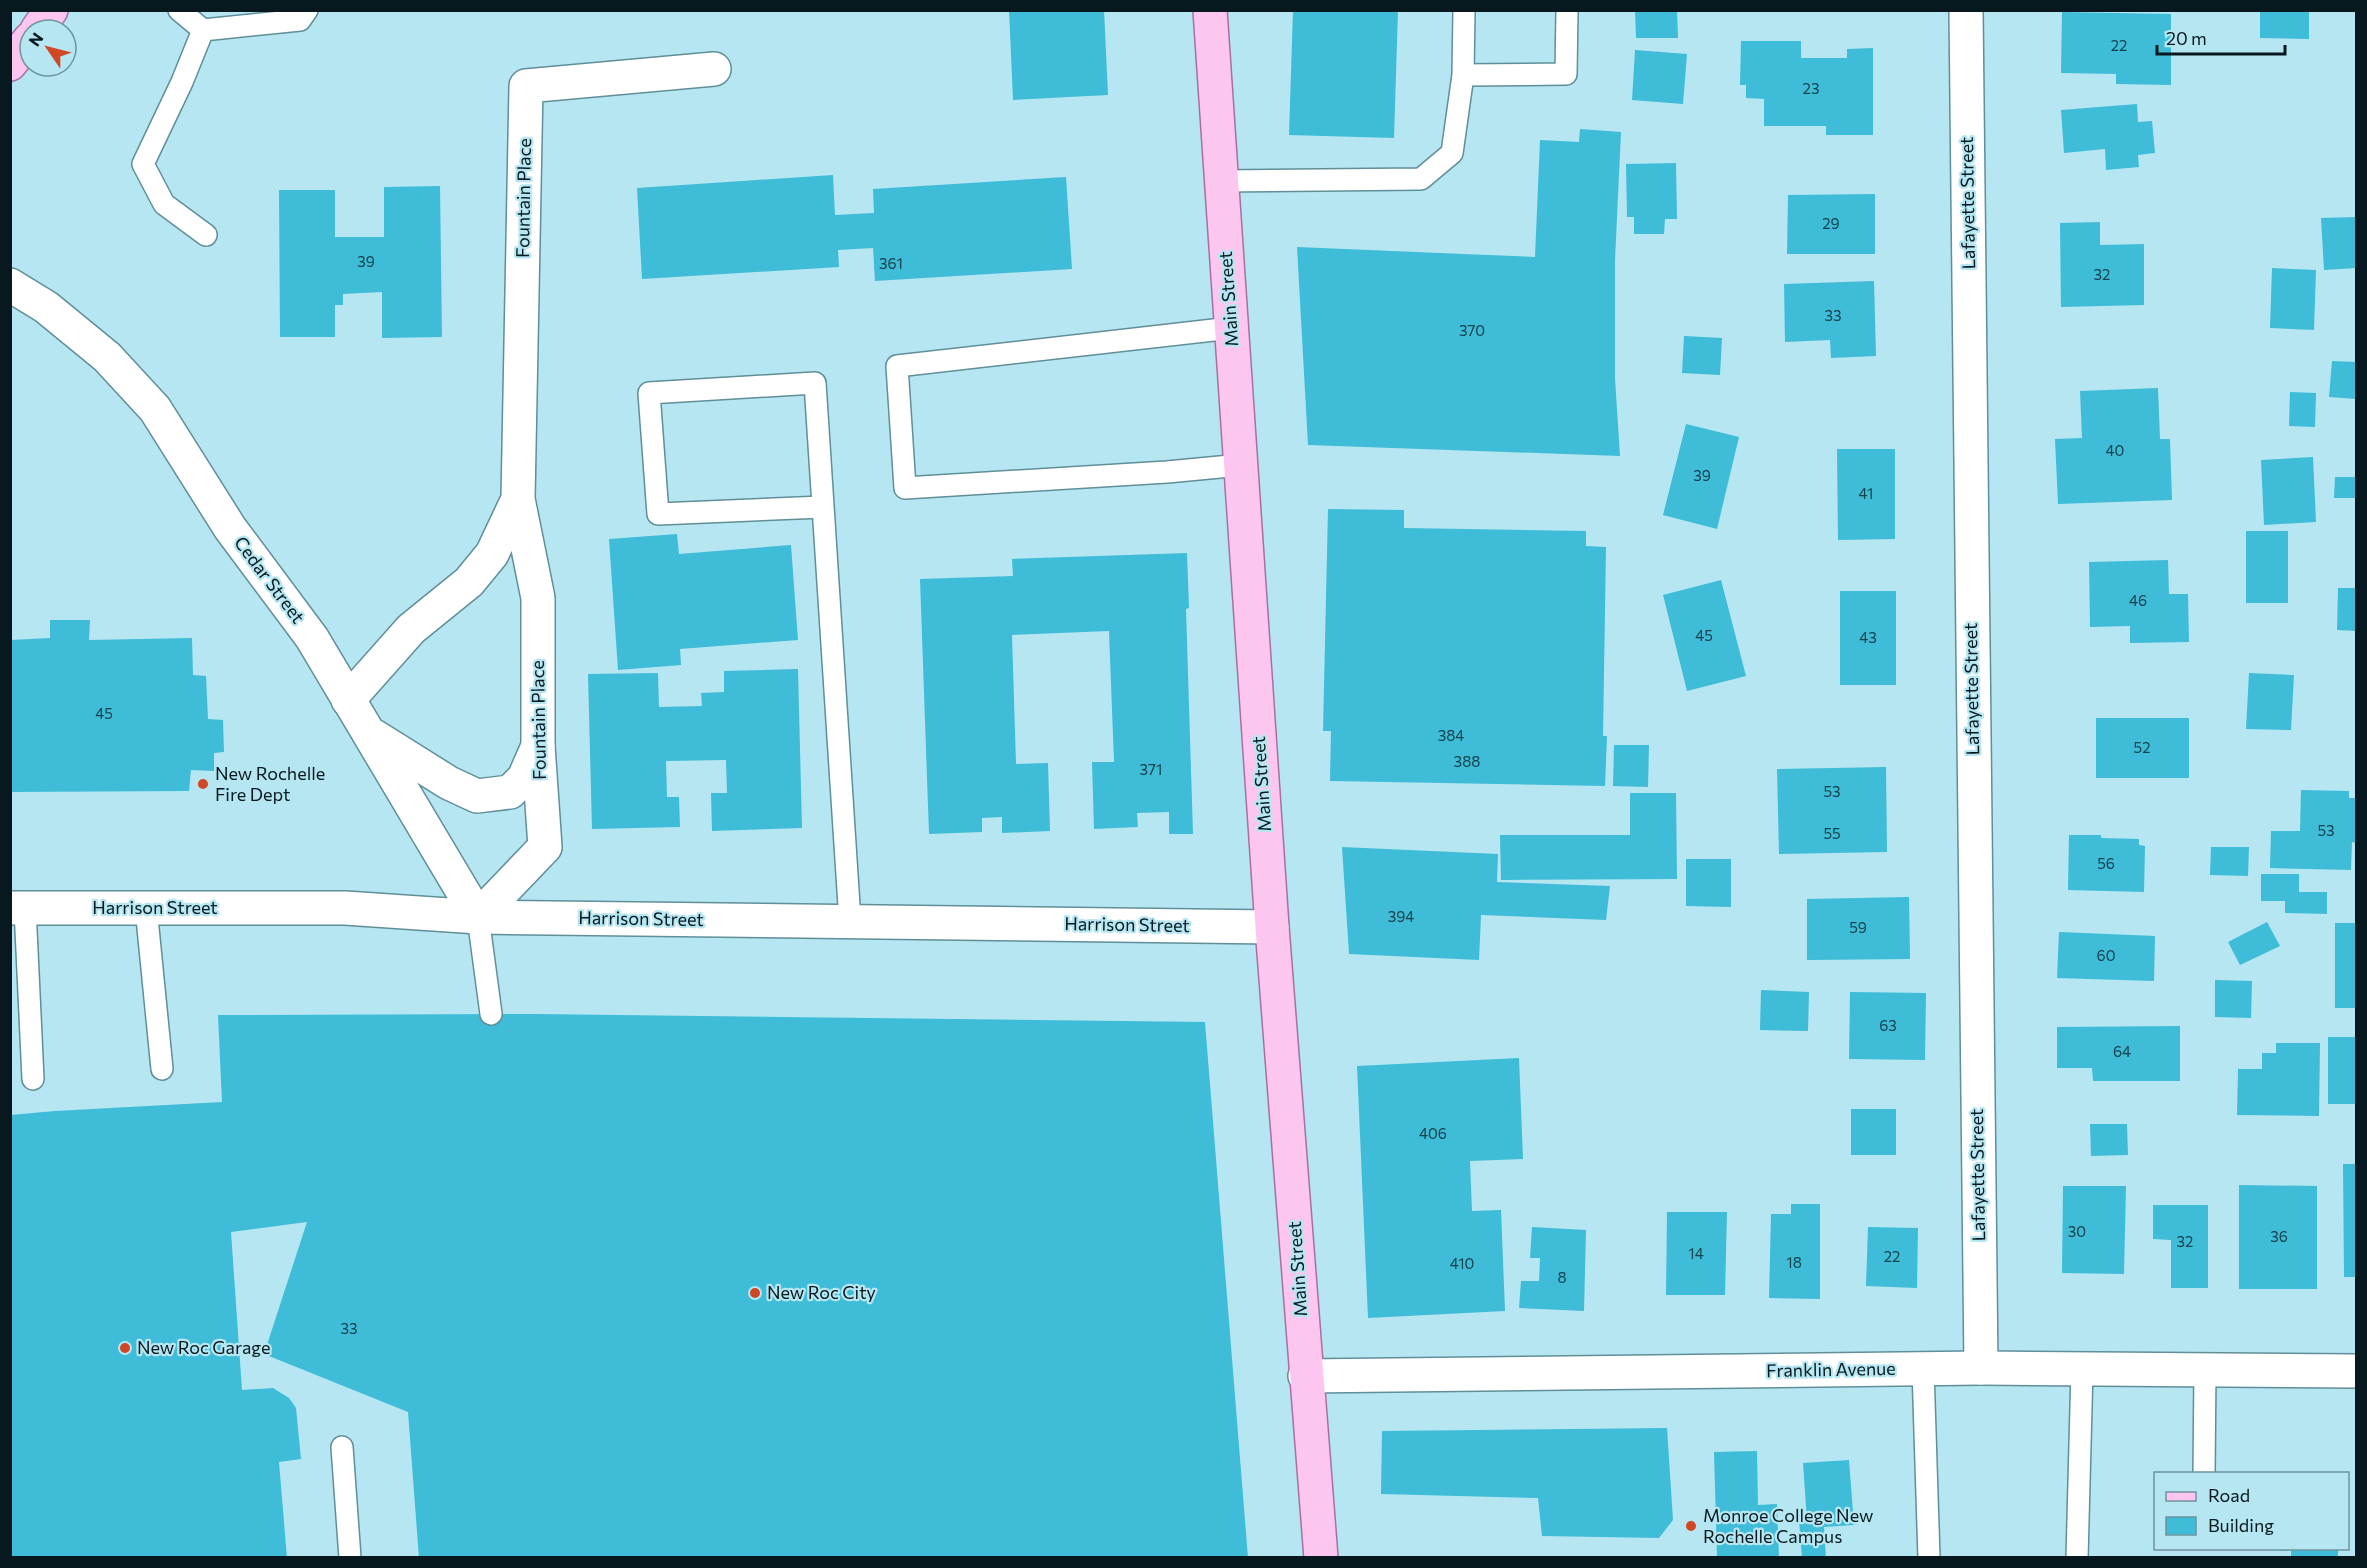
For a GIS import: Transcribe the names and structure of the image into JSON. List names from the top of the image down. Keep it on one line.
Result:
{"streets":{"main road":["Main Street"],"street":["Fountain Place","Lafayette Street","Cedar Street","Harrison Street","Franklin Avenue"]},"crossings":[["Fountain Place","Cedar Street"],["Fountain Place","Harrison Street"],["Lafayette Street","Franklin Avenue"],["Main Street","Harrison Street"],["Main Street","Franklin Avenue"],["Cedar Street","Harrison Street"]],"places":["New Rochelle Fire Dept","New Roc City","New Roc Garage","Monroe College New Rochelle Campus"],"house_numbers":["22","23","29","39","361","32","33","370","40","39","41","46","45","43","45","384","52","388","371","53","53","55","56","394","59","60","63","64","406","30","36","32","14","22","18","410","8","33"],"legend":["Road","Building"],"scale_bar":"20 m","north":"top left"}
